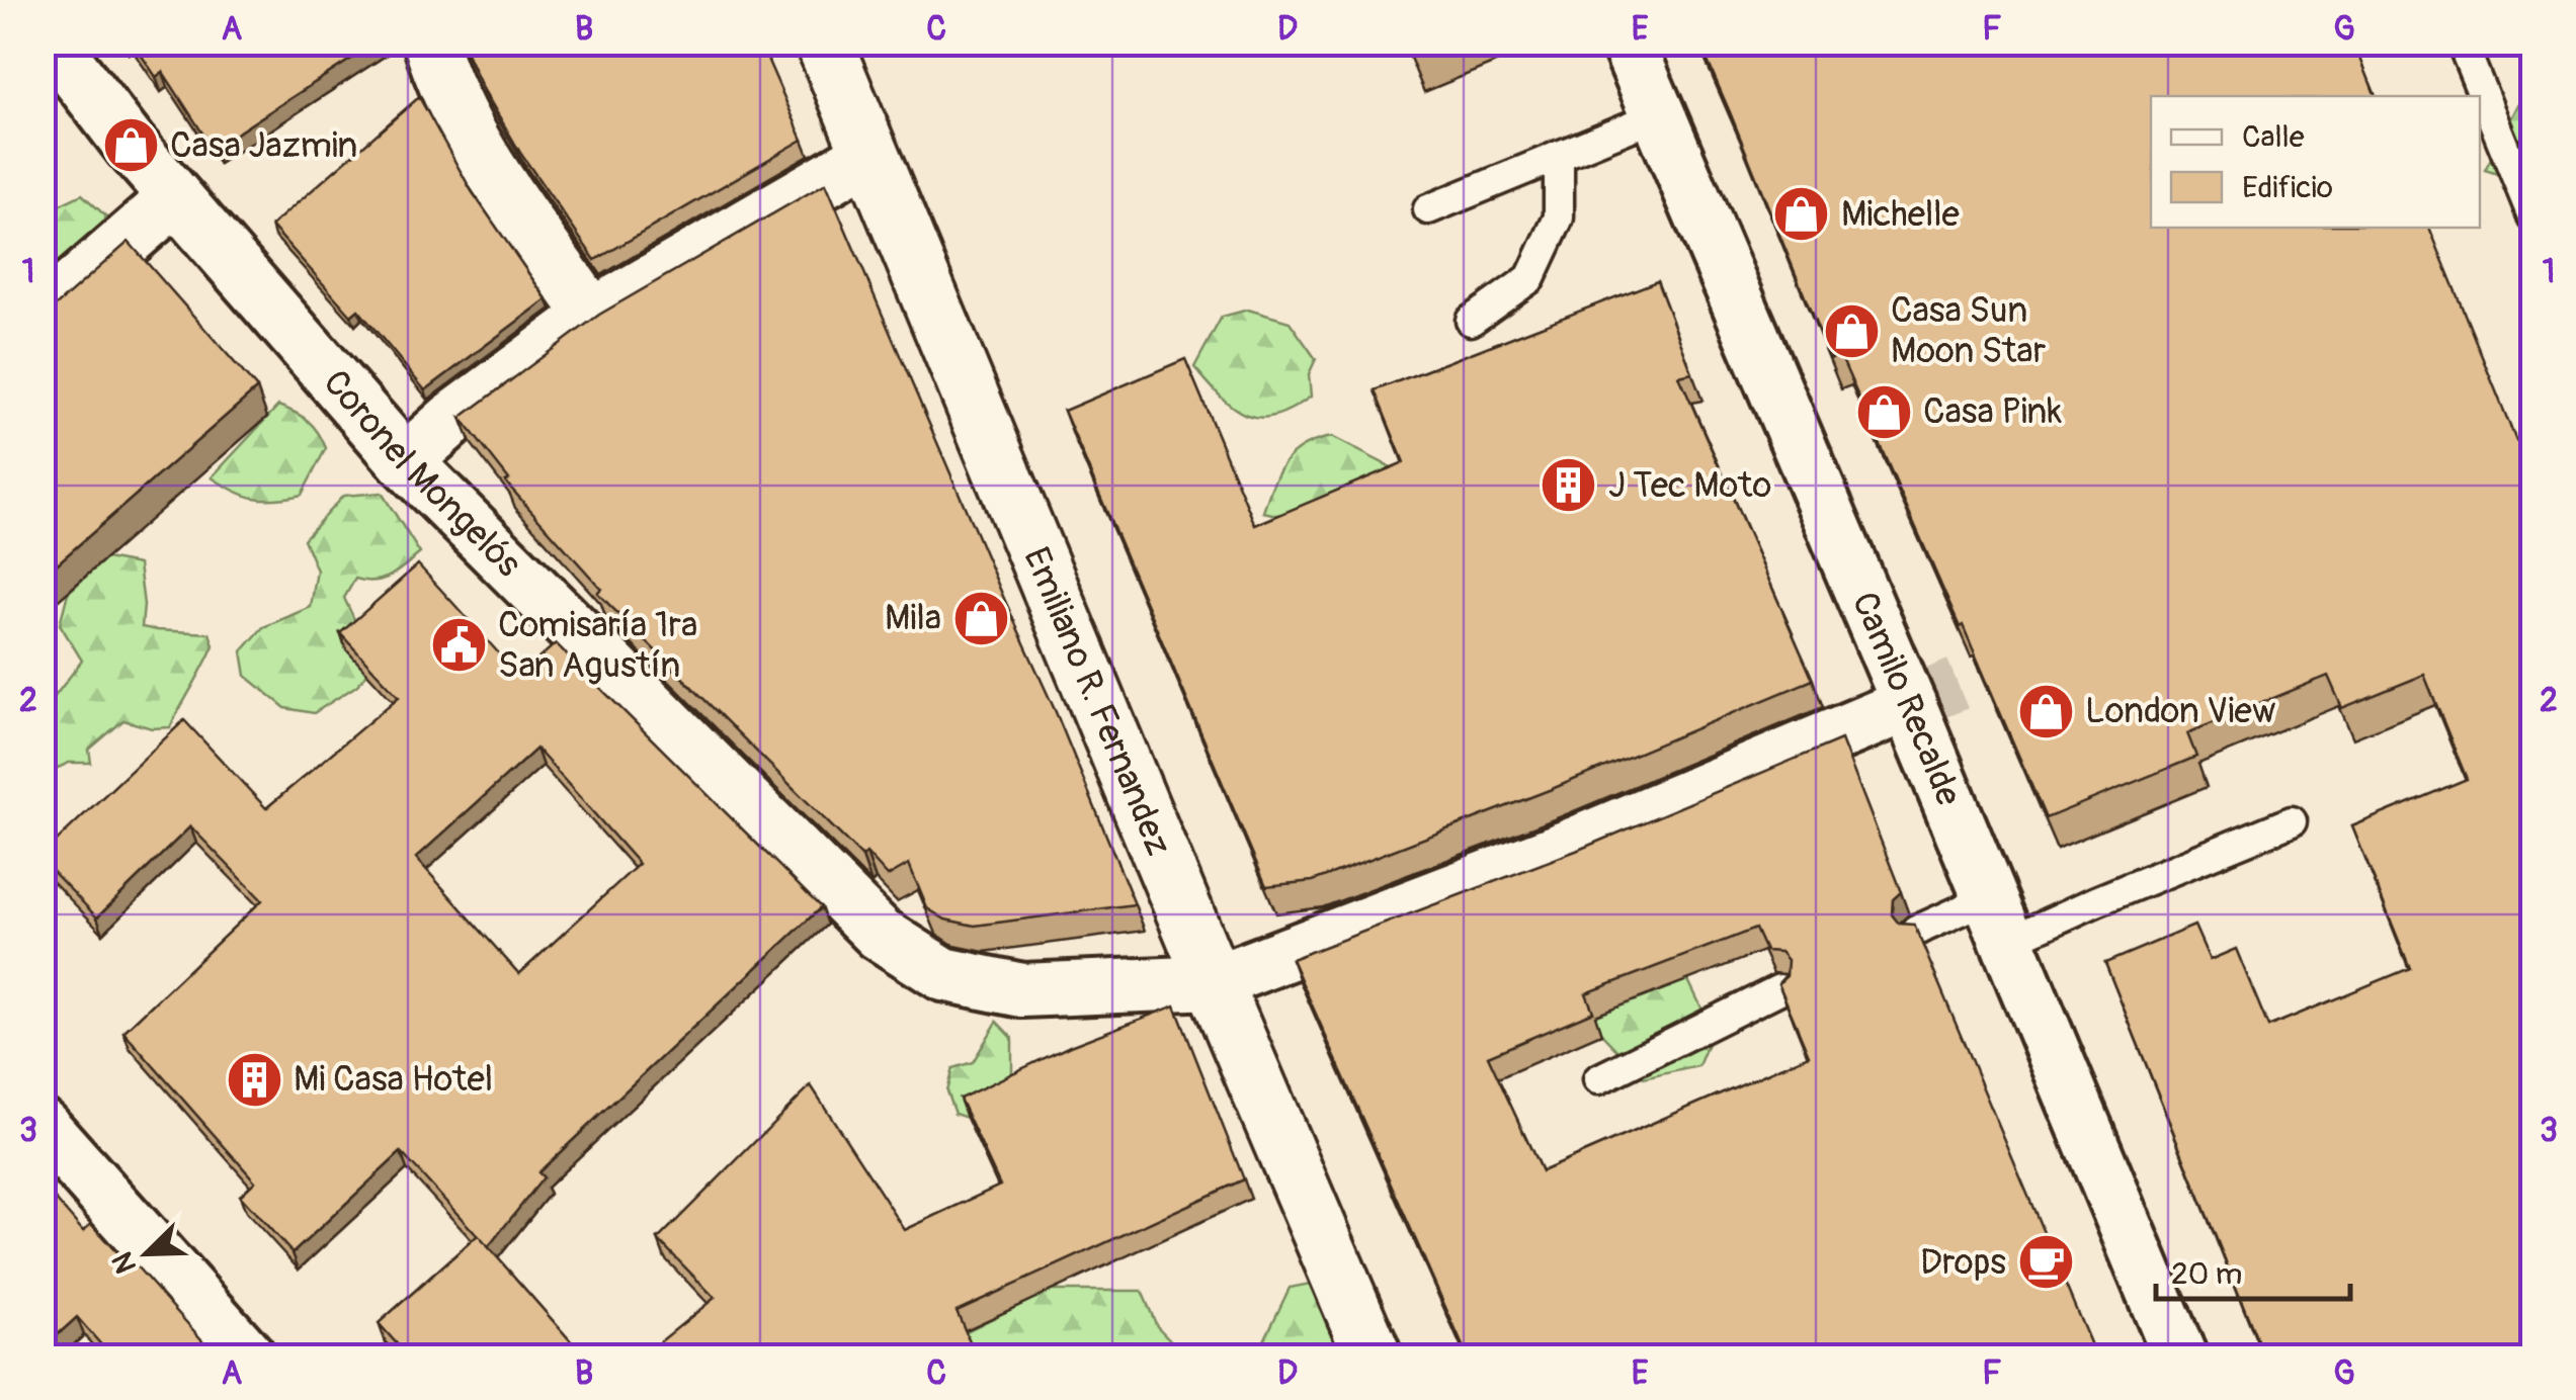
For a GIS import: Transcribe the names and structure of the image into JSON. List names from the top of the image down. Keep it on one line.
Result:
{"streets":{"street":["Coronel Mongelós","Camilo Recalde","Emiliano R. Fernandez"]},"crossings":[["Coronel Mongelós","Camilo Recalde"],["Coronel Mongelós","Emiliano R. Fernandez"]],"places":{"shop":["Casa Jazmin","Michelle","Casa Sun Moon Star","Casa Pink","Mila","London View"],"building":["J Tec Moto","Mi Casa Hotel"],"public building":["Comisaría 1ra San Agustín"],"cafe":["Drops"]},"legend":["Calle","Edificio"],"scale_bar":"20 m","north":"bottom left","grid":{"columns":["A","B","C","D","E","F","G"],"rows":["1","2","3"]}}
